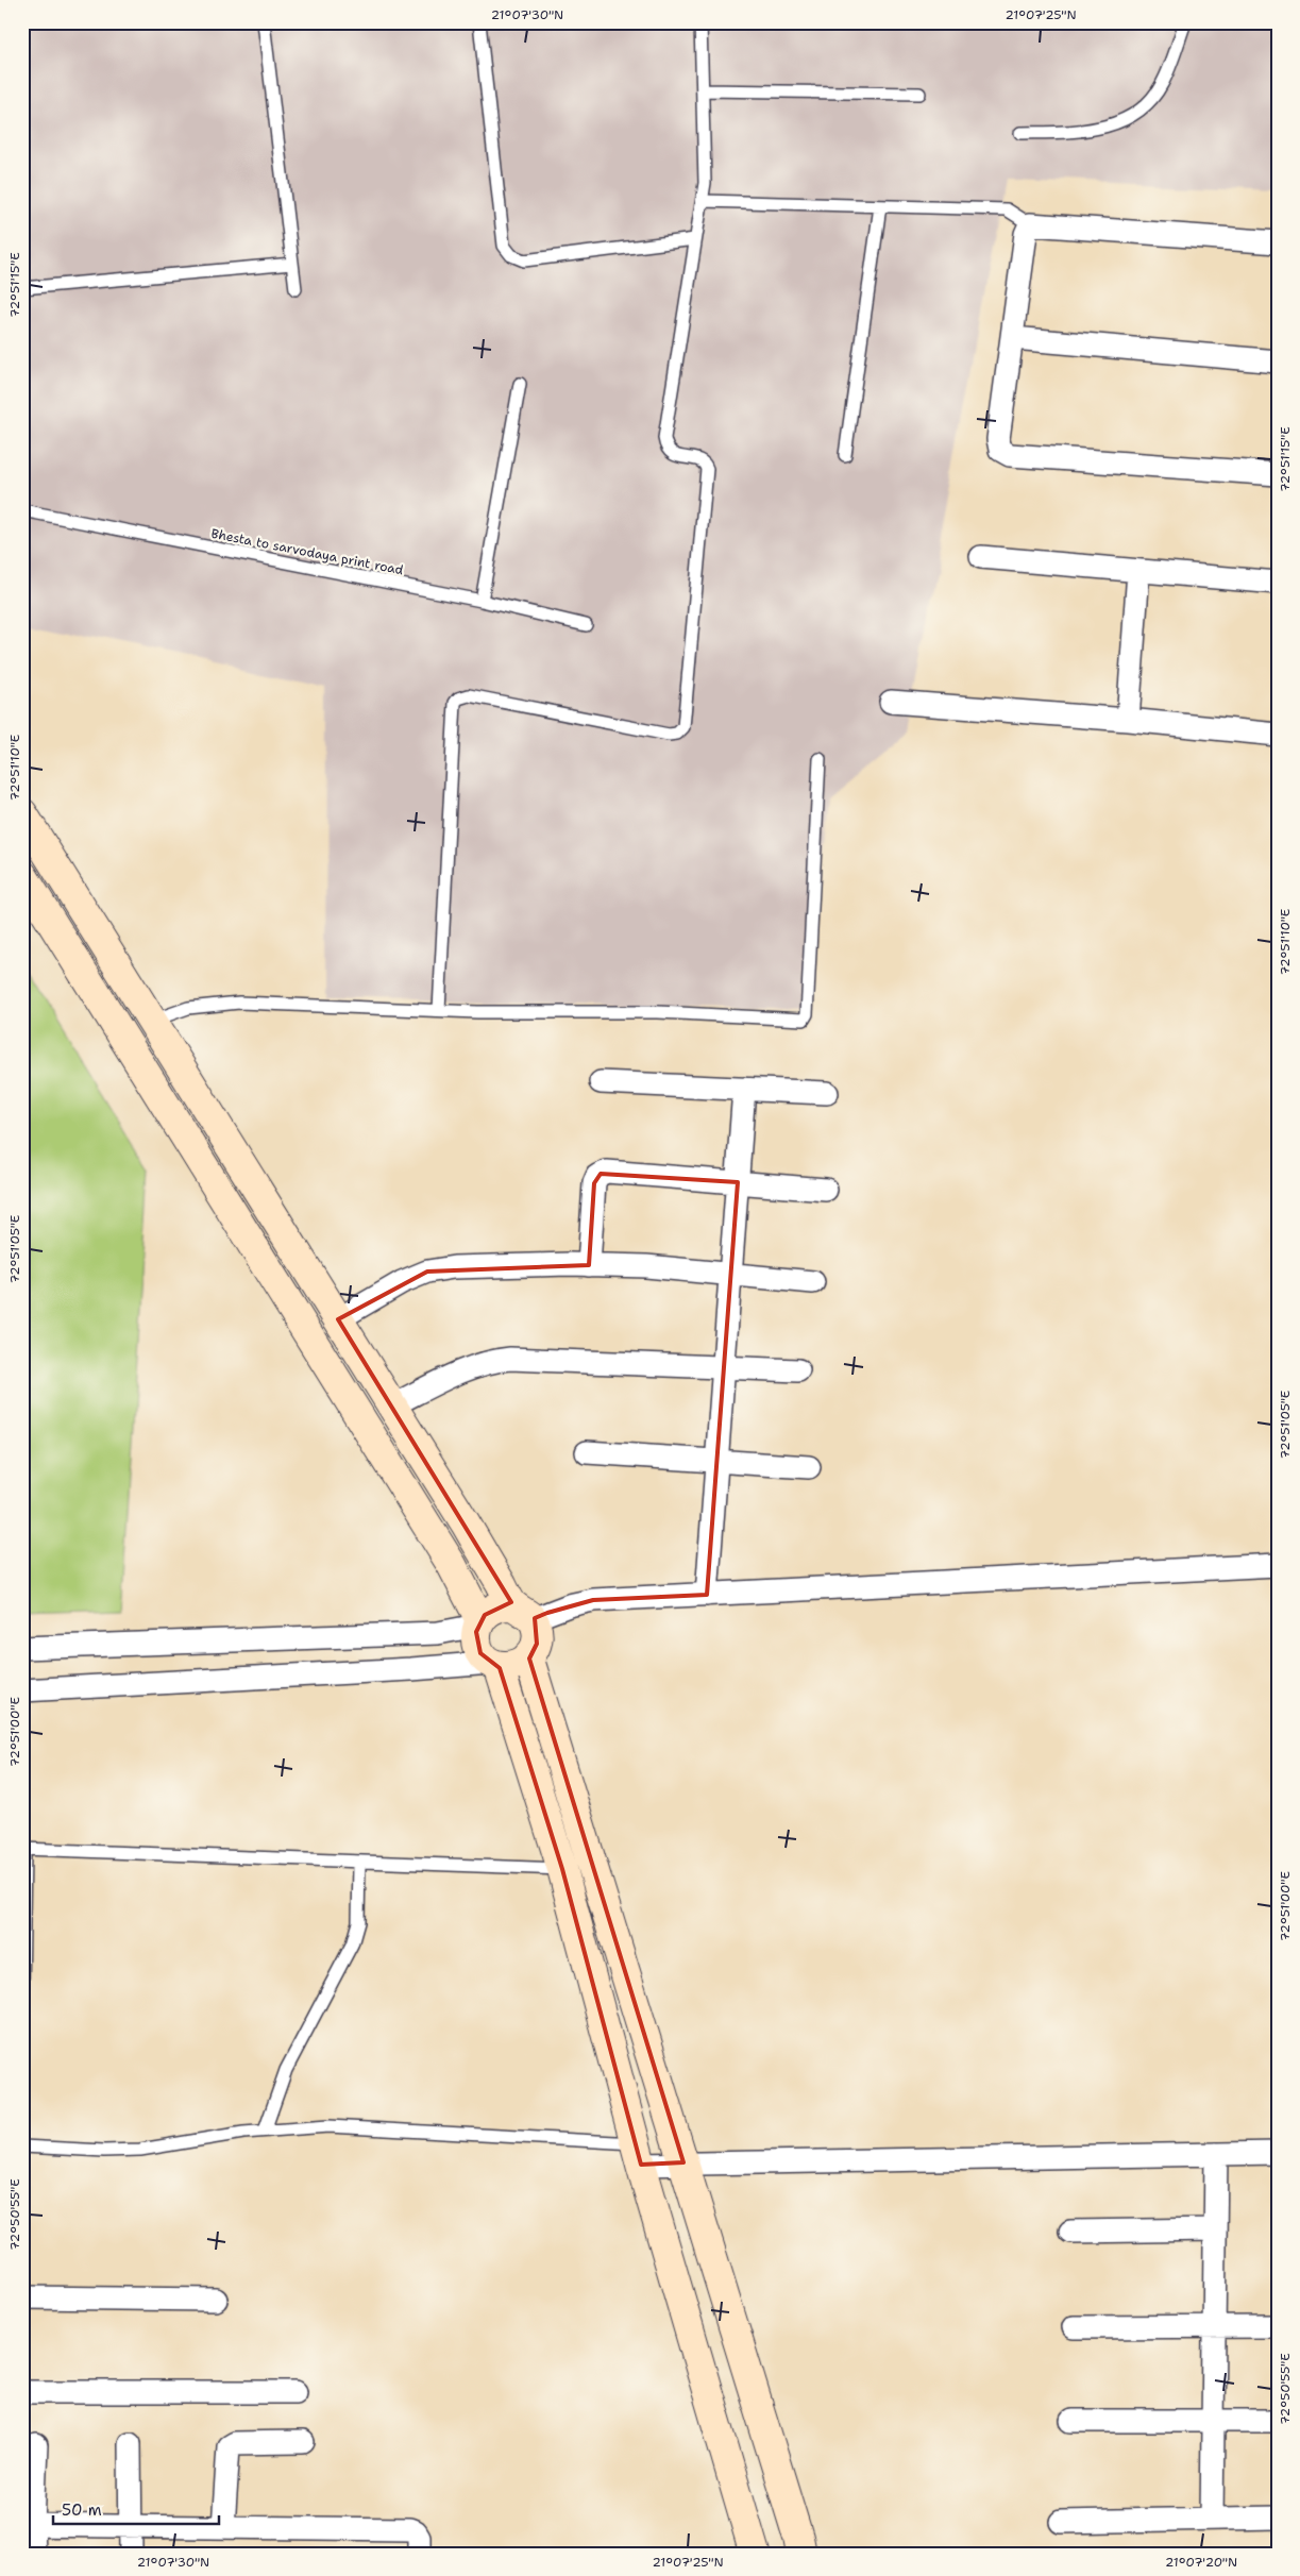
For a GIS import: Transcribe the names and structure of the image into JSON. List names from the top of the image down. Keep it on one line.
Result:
{"streets":{"lane":["Bhesta to sarvodaya print road"]},"scale_bar":"50 m","coordinates":["21°07'30\"N","21°07'25\"N","72°51'15\"E","72°51'10\"E","72°51'05\"E","72°51'00\"E","72°50'55\"E","21°07'20\"N"]}
